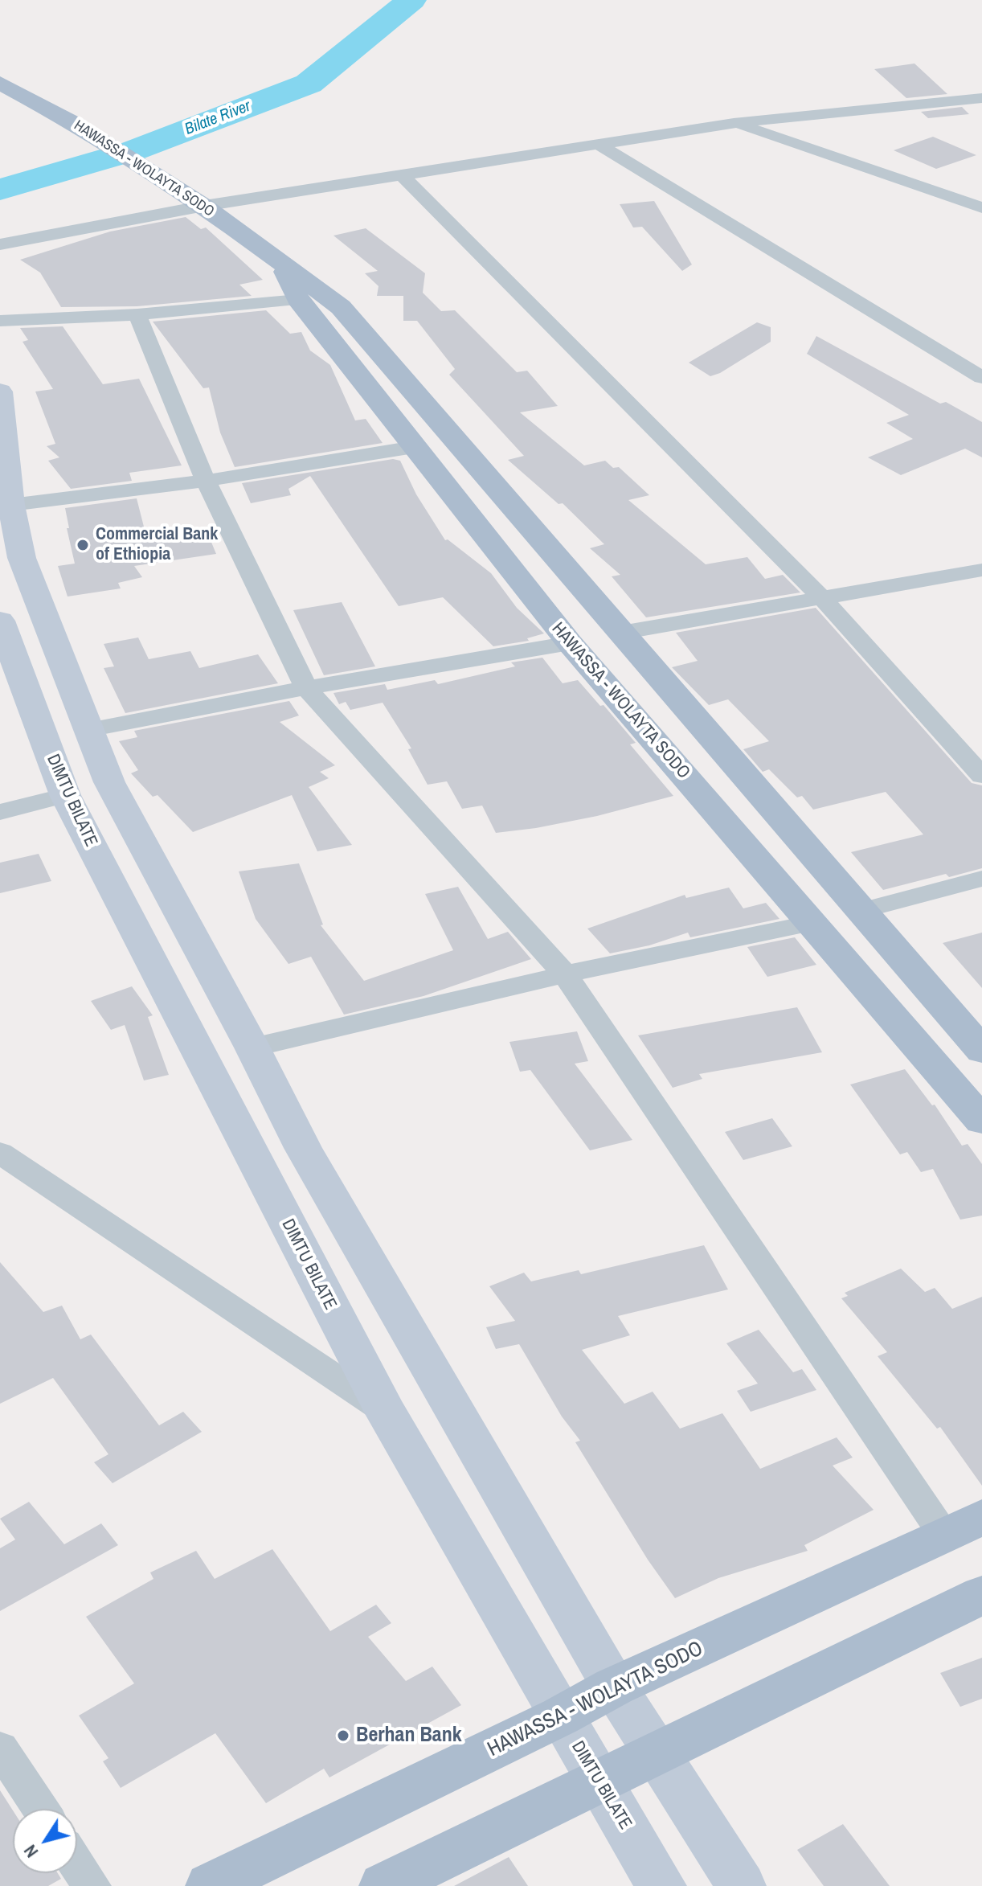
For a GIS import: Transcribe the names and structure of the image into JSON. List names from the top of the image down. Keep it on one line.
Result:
{"streets":{"main road":["HAWASSA - WOLAYTA SODO","DIMTU BILATE"]},"crossings":[["HAWASSA - WOLAYTA SODO","DIMTU BILATE"]],"water":["Bilate River"],"places":["Commercial Bank of Ethiopia","Berhan Bank"],"north":"bottom left"}
